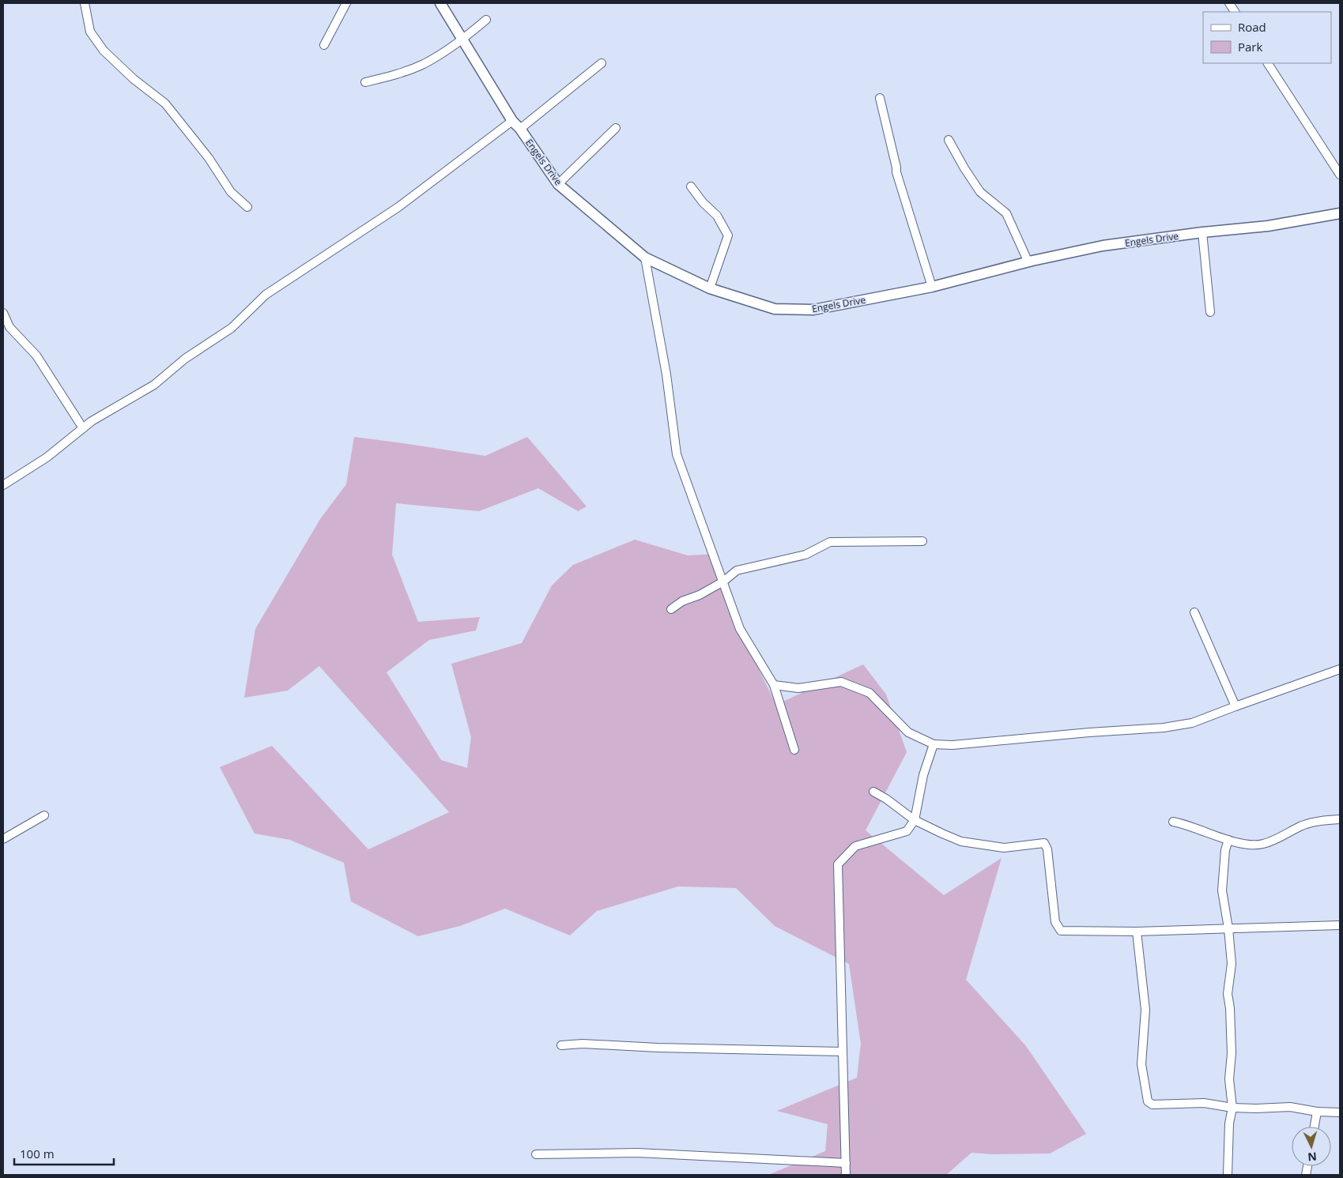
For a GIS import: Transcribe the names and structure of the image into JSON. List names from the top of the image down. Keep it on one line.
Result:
{"streets":{"street":["Engels Drive"]},"legend":["Road","Park"],"scale_bar":"100 m","north":"bottom"}
